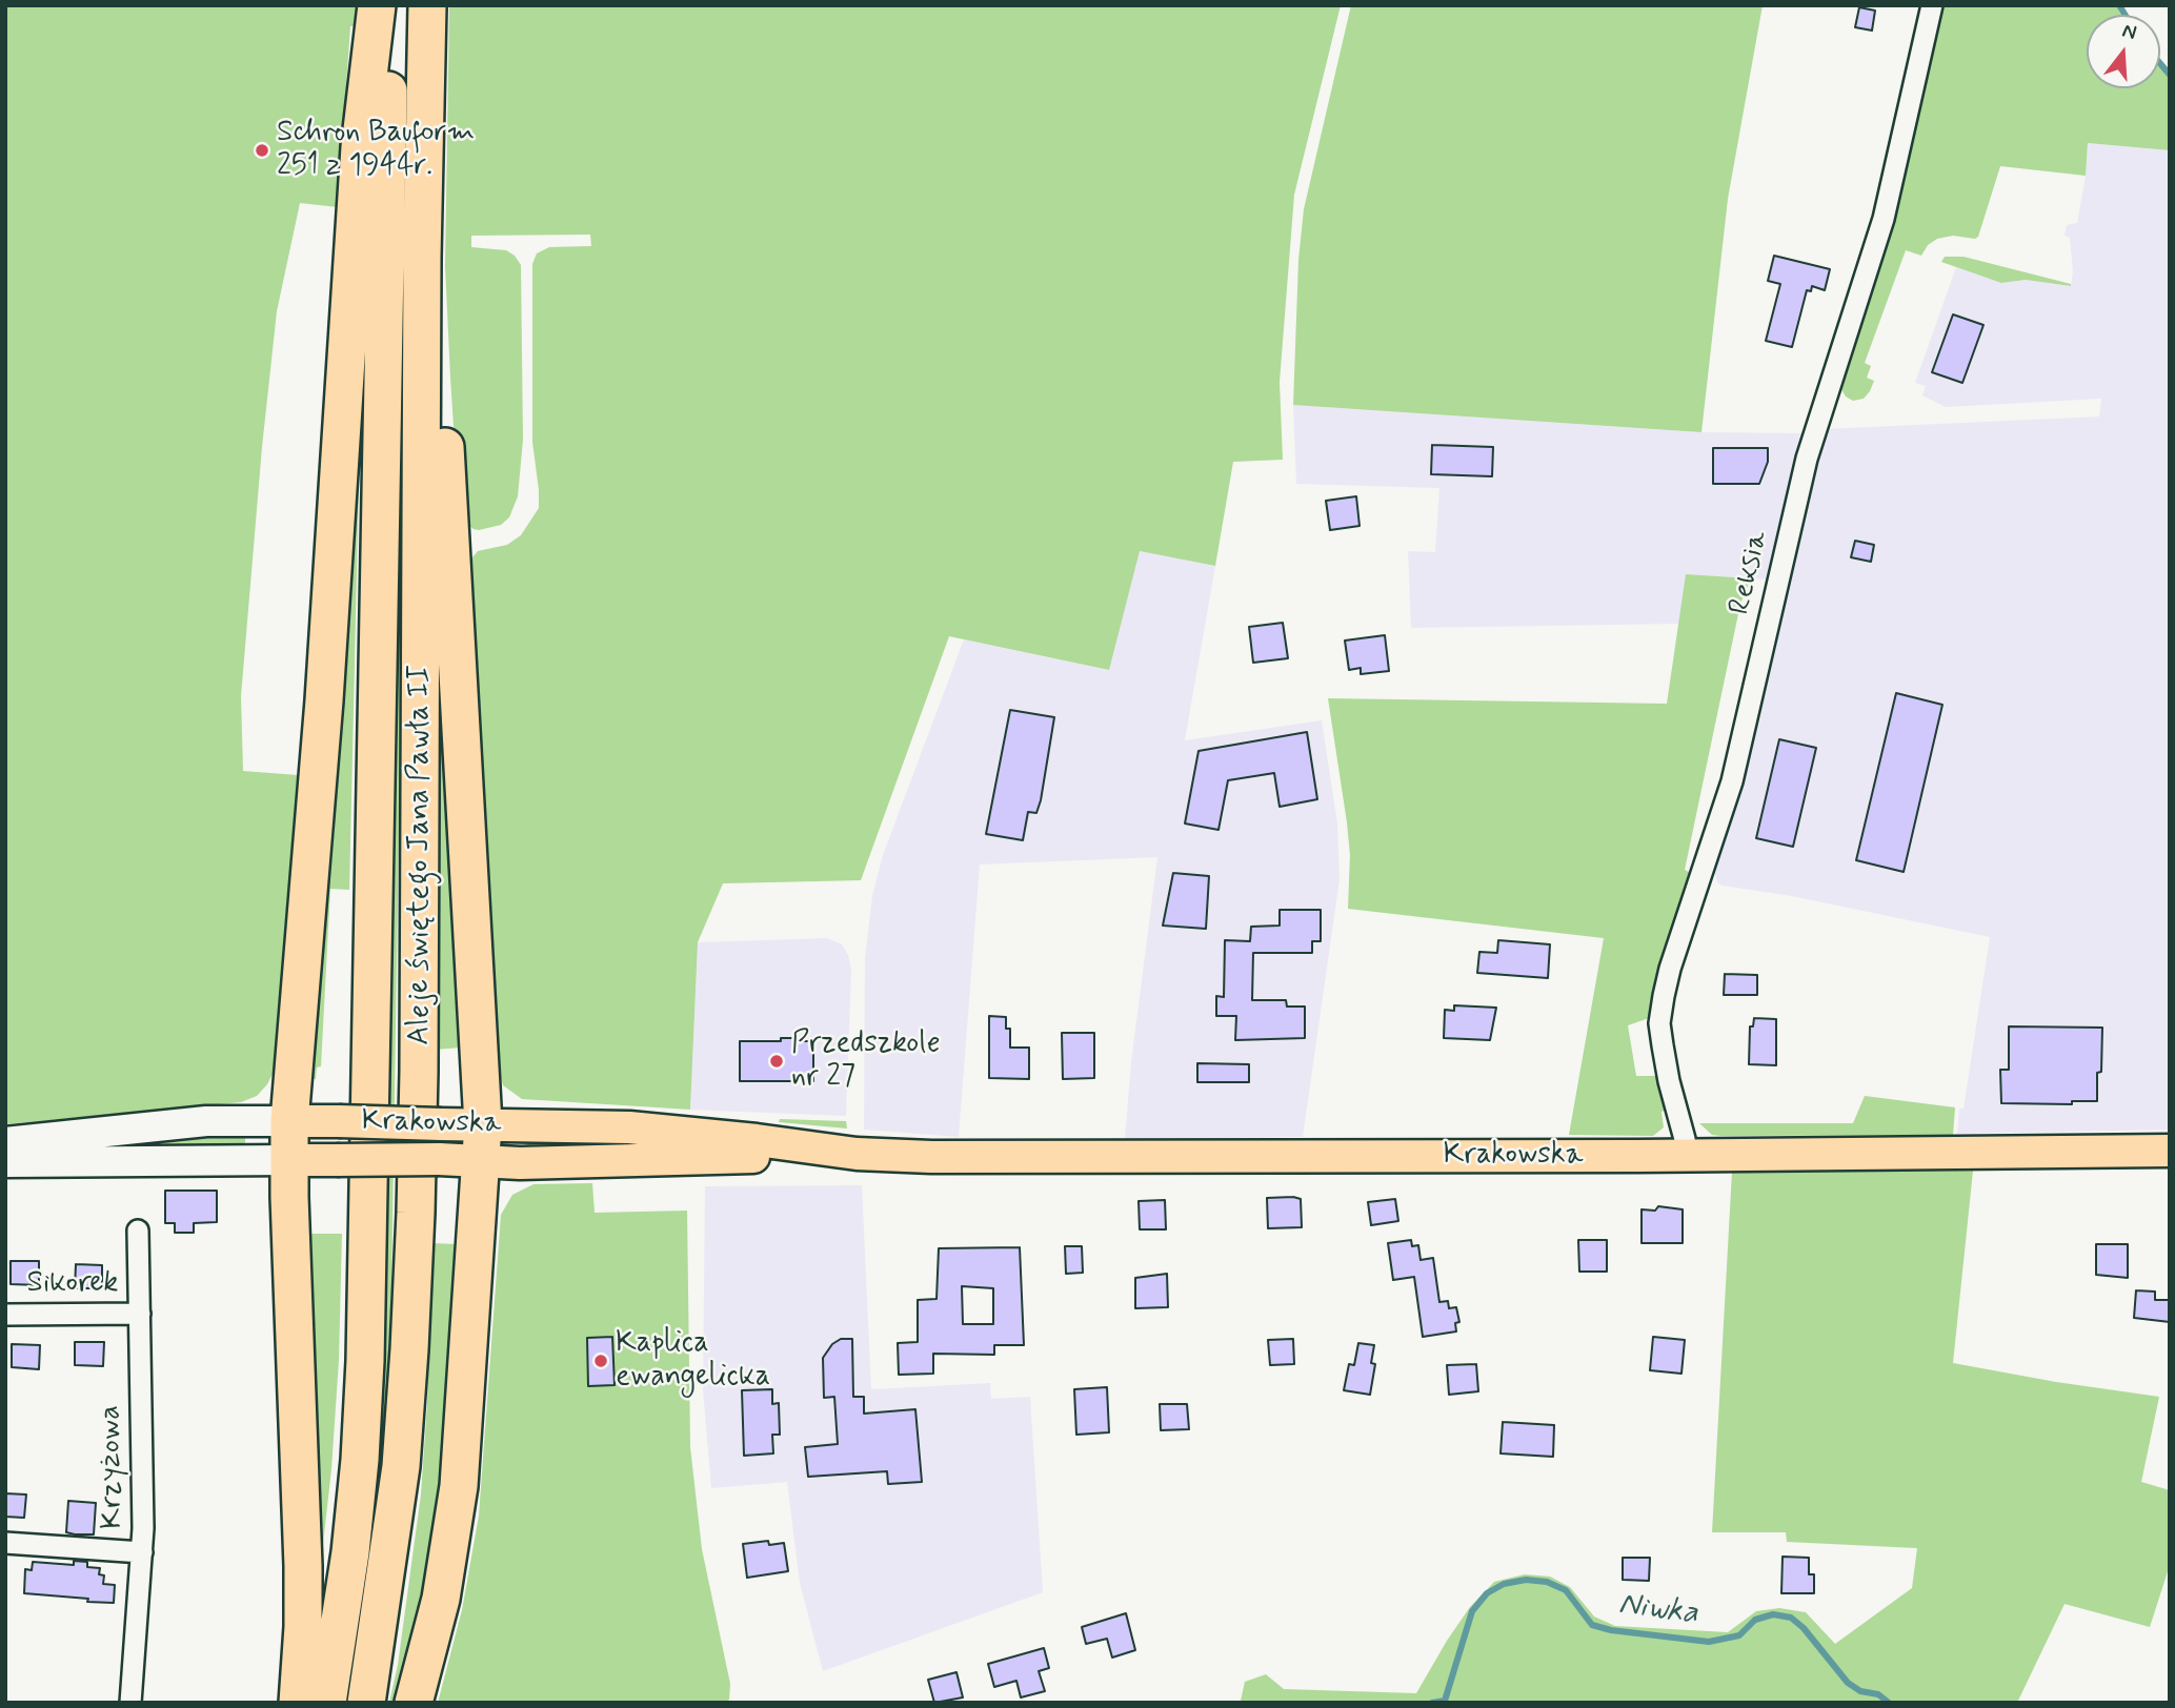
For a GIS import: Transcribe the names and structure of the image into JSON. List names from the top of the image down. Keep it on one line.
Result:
{"streets":{"highway":["Aleje świętego Jana Pawła II"],"main road":["Krakowska"],"street":["Reksia","Sikorek","Krzyżowa"]},"crossings":[["Reksia","Krakowska"],["Sikorek","Krzyżowa"]],"water":["Niwka"],"places":["Schron Bauform 251 z 1944r.","Przedszkole nr 27","Kaplica ewangelicka"],"north":"top"}
